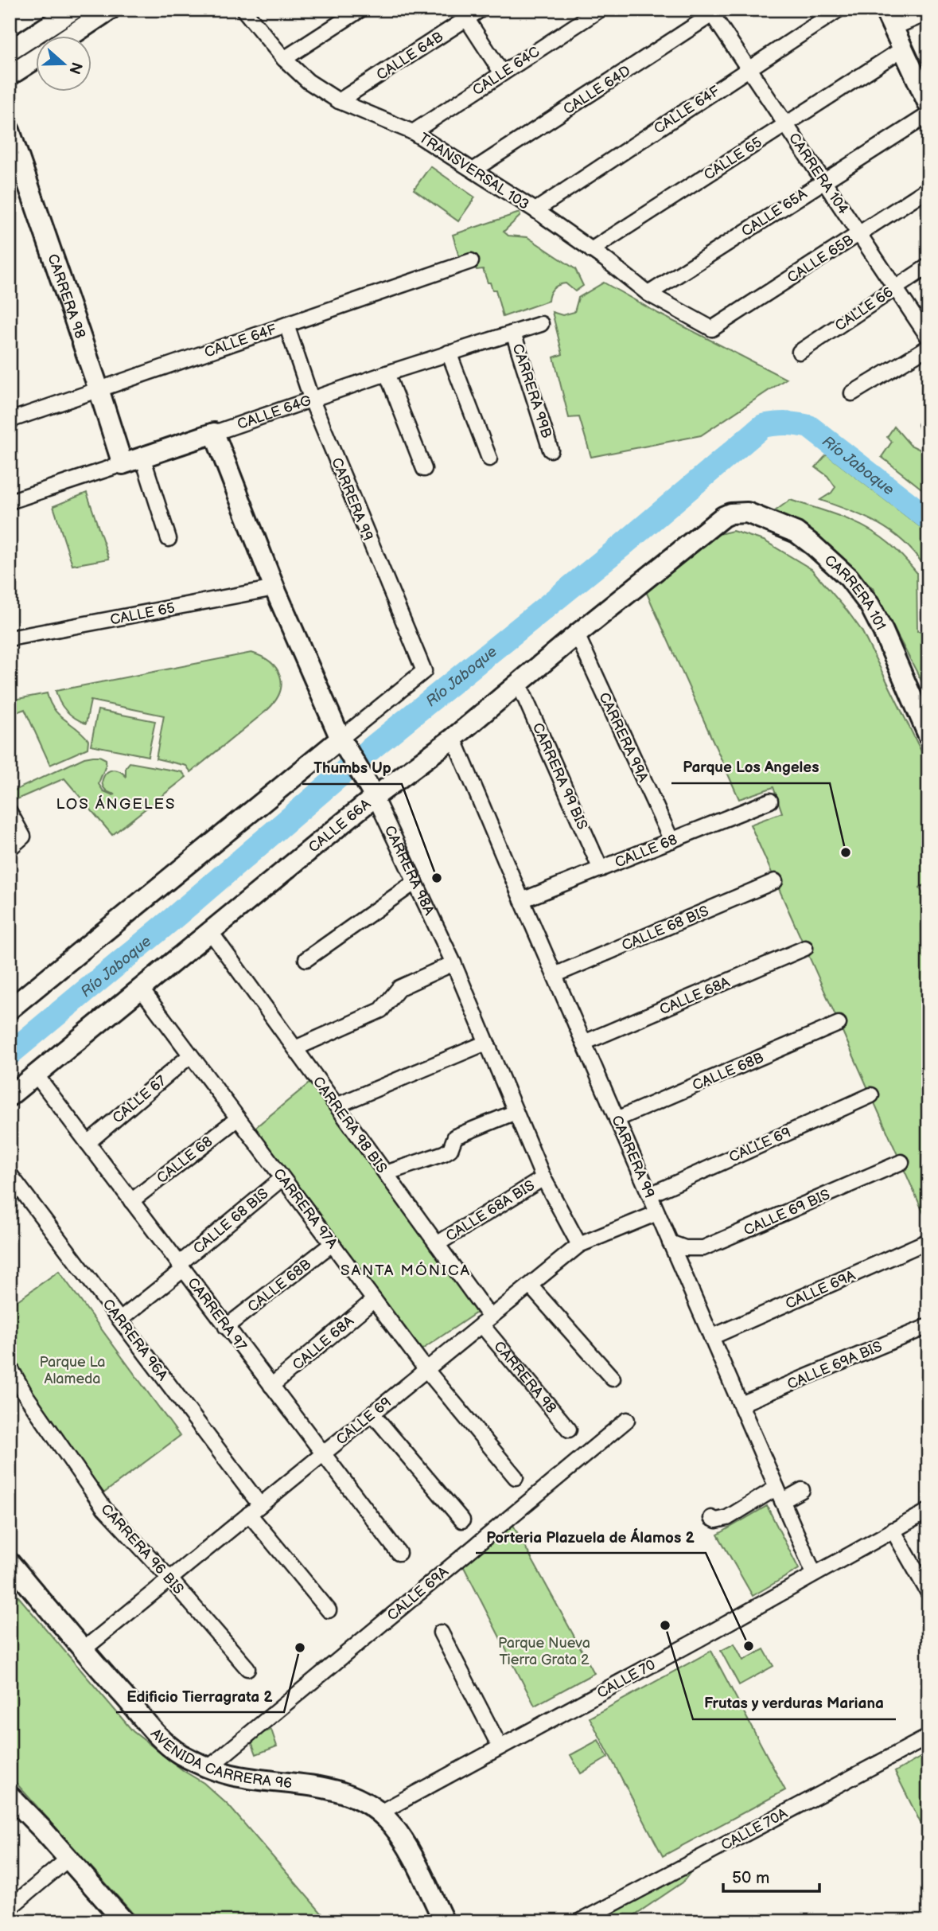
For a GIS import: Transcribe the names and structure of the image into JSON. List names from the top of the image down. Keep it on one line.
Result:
{"streets":{"street":["CALLE 64B","CALLE 64C","CALLE 64D","CALLE 64F","CALLE 65","TRANSVERSAL 103","CARRERA 104","CALLE 65A","CALLE 65B","CARRERA 98","CALLE 66","CARRERA 99B","CALLE 64G","CARRERA 99","CARRERA 101","CARRERA 99A","CARRERA 99 BIS","CALLE 66A","CALLE 68","CARRERA 98A","CALLE 68 BIS","CALLE 68A","CALLE 68B","CALLE 67","CARRERA 98 BIS","CALLE 69","CARRERA 97A","CALLE 68A BIS","CALLE 69 BIS","CALLE 69A","CARRERA 97","CARRERA 96A","CALLE 69A BIS","CARRERA 96 BIS","CALLE 70","AVENIDA CARRERA 96","CALLE 70A"]},"crossings":[["CALLE 64B","TRANSVERSAL 103"],["CALLE 64C","TRANSVERSAL 103"],["CALLE 64D","TRANSVERSAL 103"],["CALLE 64D","CARRERA 104"],["CALLE 64F","TRANSVERSAL 103"],["CALLE 64F","CARRERA 104"],["CALLE 64F","CARRERA 98"],["CALLE 64F","CARRERA 99"],["CALLE 65","TRANSVERSAL 103"],["CALLE 65","CARRERA 104"],["CALLE 65","CARRERA 98A"],["TRANSVERSAL 103","CALLE 65A"],["TRANSVERSAL 103","CALLE 65B"],["CARRERA 104","CALLE 65A"],["CARRERA 104","CALLE 65B"],["CARRERA 104","CALLE 66"],["CARRERA 98","CALLE 64G"],["CARRERA 98","CARRERA 98 BIS"],["CARRERA 98","CALLE 69"],["CARRERA 99B","CALLE 64G"],["CALLE 64G","CARRERA 99"],["CALLE 64G","CARRERA 98A"],["CARRERA 99","CALLE 66A"],["CARRERA 99","CALLE 68"],["CARRERA 99","CARRERA 98A"],["CARRERA 99","CALLE 68 BIS"],["CARRERA 99","CALLE 68A"],["CARRERA 99","CALLE 68B"],["CARRERA 99","CALLE 69"],["CARRERA 99","CALLE 69 BIS"],["CARRERA 99","CALLE 69A"],["CARRERA 99","CALLE 69A BIS"],["CARRERA 99","CALLE 70"],["CARRERA 101","CALLE 66A"],["CARRERA 99A","CALLE 66A"],["CARRERA 99A","CALLE 68"],["CARRERA 99 BIS","CALLE 66A"],["CARRERA 99 BIS","CALLE 68"],["CALLE 66A","CARRERA 98A"],["CALLE 66A","CARRERA 98 BIS"],["CALLE 66A","CARRERA 97A"],["CALLE 66A","CARRERA 97"],["CALLE 68","CARRERA 97A"],["CALLE 68","CARRERA 97"],["CARRERA 98A","CALLE 69"],["CARRERA 98A","CALLE 68A BIS"],["CALLE 68 BIS","CARRERA 97A"],["CALLE 68 BIS","CARRERA 97"],["CALLE 68 BIS","CARRERA 96A"],["CALLE 68A","CARRERA 97A"],["CALLE 68A","CARRERA 97"],["CALLE 68B","CARRERA 97A"],["CALLE 68B","CARRERA 97"],["CALLE 67","CARRERA 97A"],["CALLE 67","CARRERA 97"],["CARRERA 98 BIS","CALLE 69"],["CARRERA 98 BIS","CALLE 68A BIS"],["CALLE 69","CARRERA 97A"],["CALLE 69","CARRERA 97"],["CALLE 69","CARRERA 96A"],["CALLE 69","CARRERA 96 BIS"],["CALLE 69","AVENIDA CARRERA 96"],["CALLE 69A","AVENIDA CARRERA 96"],["CALLE 70","AVENIDA CARRERA 96"]],"districts":["LOS ÁNGELES","SANTA MÓNICA"],"water":["Río Jaboque"],"parks":["Parque La Alameda","Parque Nueva Tierra Grata 2"],"places":["Parque Los Angeles","Thumbs Up","Frutas y verduras Mariana","Porteria Plazuela de Álamos 2","Edificio Tierragrata 2"],"scale_bar":"50 m","north":"right"}
